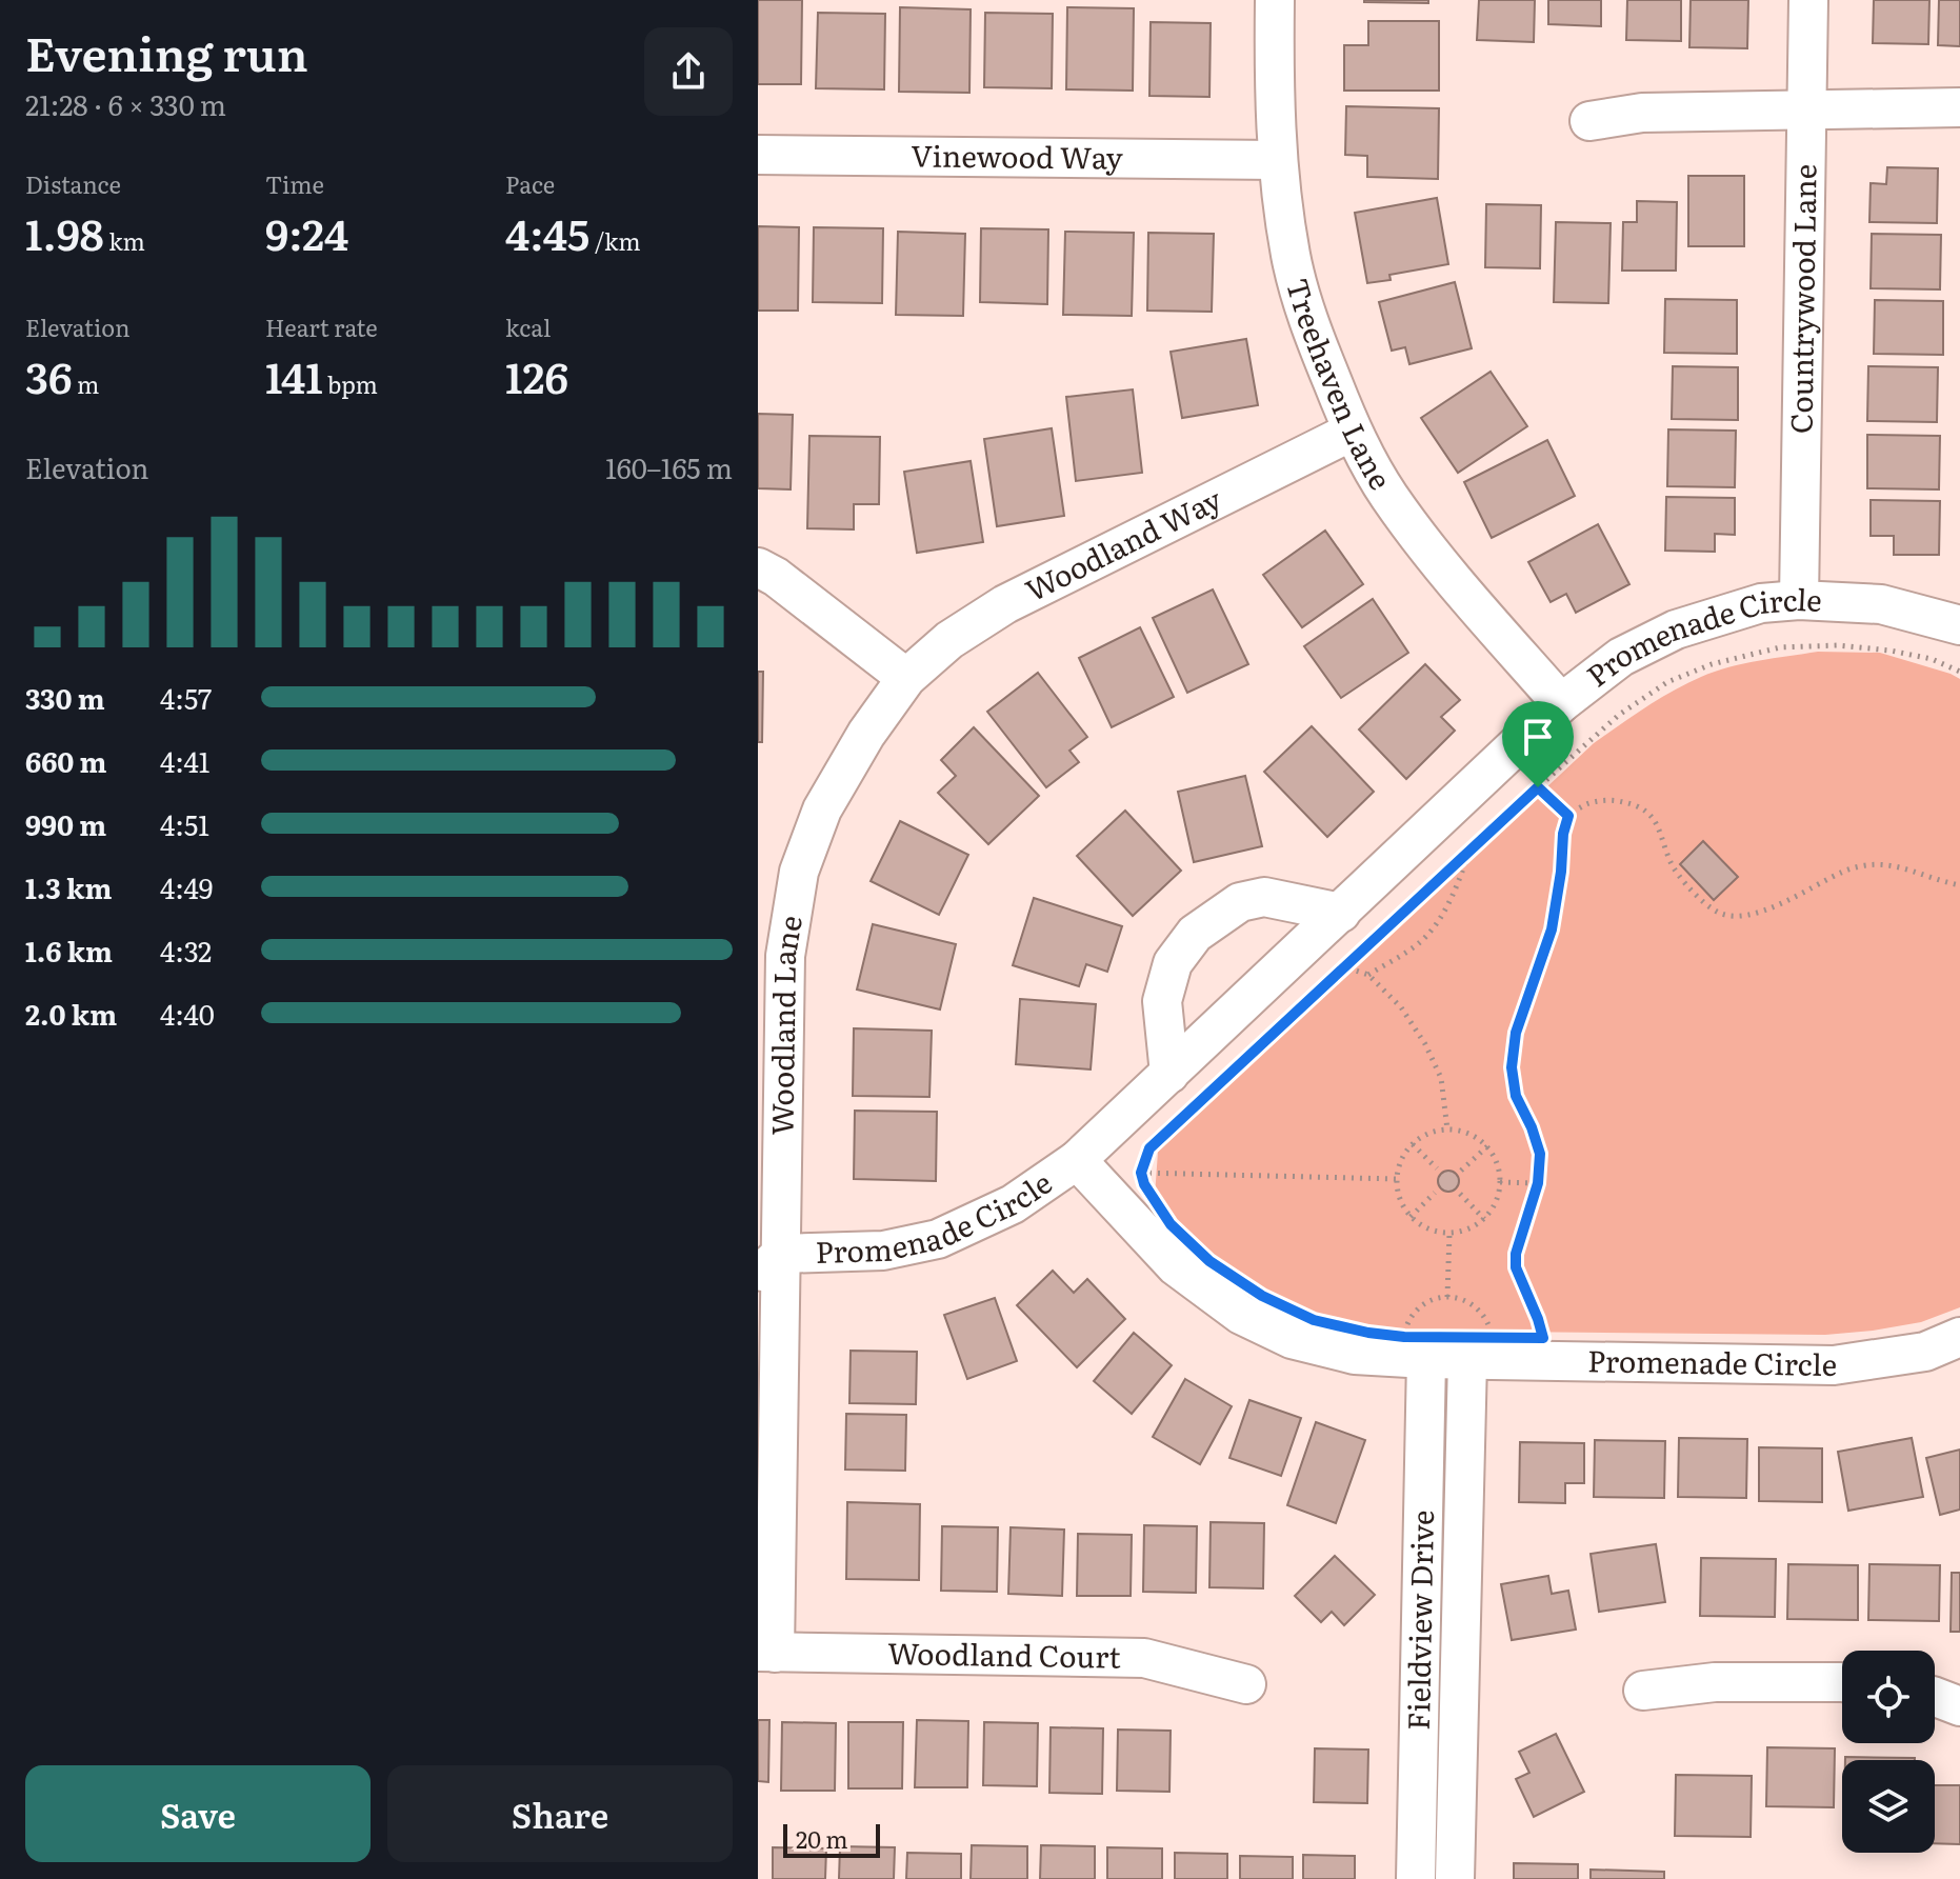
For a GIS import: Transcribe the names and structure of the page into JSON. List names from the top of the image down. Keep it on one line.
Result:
{"streets":{"street":["Vinewood Way","Countrywood Lane","Treehaven Lane","Woodland Way","Promenade Circle","Woodland Lane","Fieldview Drive","Woodland Court"]},"crossings":[["Vinewood Way","Treehaven Lane"],["Countrywood Lane","Promenade Circle"],["Treehaven Lane","Woodland Way"],["Treehaven Lane","Promenade Circle"],["Woodland Way","Woodland Lane"],["Promenade Circle","Woodland Lane"],["Promenade Circle","Fieldview Drive"],["Woodland Lane","Woodland Court"]],"scale_bar":"20 m","page":{"heading":["Evening run","21:28 · 6 × 330 m"],"stats":[["Distance","1.98 km"],["Time","9:24"],["Pace","4:45 /km"],["Elevation","36 m"],["Heart rate","141 bpm"],["kcal","126"]],"chart":["Elevation","160–165 m"],"list":[{"name":"330 m","note":"4:57"},{"name":"660 m","note":"4:41"},{"name":"990 m","note":"4:51"},{"name":"1.3 km","note":"4:49"},{"name":"1.6 km","note":"4:32"},{"name":"2.0 km","note":"4:40"}],"buttons":["Save","Share"],"scale":"20 m"}}
